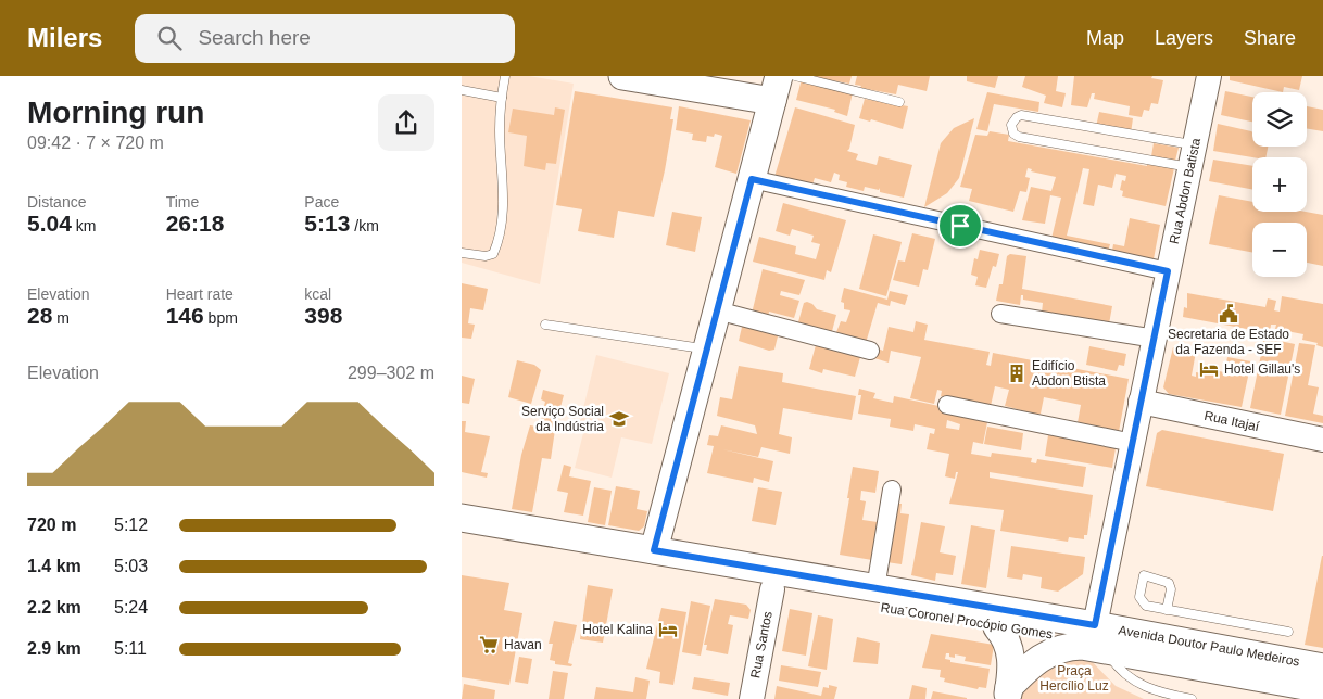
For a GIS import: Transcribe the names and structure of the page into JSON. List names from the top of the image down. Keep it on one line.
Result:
{"streets":{"main road":["Rua Abdon Batista","Rua Itajaí","Rua Coronel Procópio Gomes","Rua Santos","Avenida Doutor Paulo Medeiros"]},"crossings":[["Rua Abdon Batista","Rua Itajaí"],["Rua Abdon Batista","Rua Coronel Procópio Gomes"],["Rua Abdon Batista","Avenida Doutor Paulo Medeiros"],["Rua Coronel Procópio Gomes","Rua Santos"],["Rua Coronel Procópio Gomes","Avenida Doutor Paulo Medeiros"]],"parks":["Praça Hercílio Luz"],"places":{"public building":["Secretaria de Estado da Fazenda - SEF"],"hotel":["Hotel Gillau's","Hotel Kalina"],"building":["Edifício Abdon Btista"],"school or university":["Serviço Social da Indústria"],"supermarket":["Havan"]},"page":{"header":"Milers","search":"Search here","nav":["Map","Layers","Share"],"heading":["Morning run","09:42 · 7 × 720 m"],"map_buttons":["+","−"],"stats":[["Distance","5.04 km"],["Time","26:18"],["Pace","5:13 /km"],["Elevation","28 m"],["Heart rate","146 bpm"],["kcal","398"]],"chart":["Elevation","299–302 m"],"list":[{"name":"720 m","note":"5:12"},{"name":"1.4 km","note":"5:03"},{"name":"2.2 km","note":"5:24"},{"name":"2.9 km","note":"5:11"}]}}
